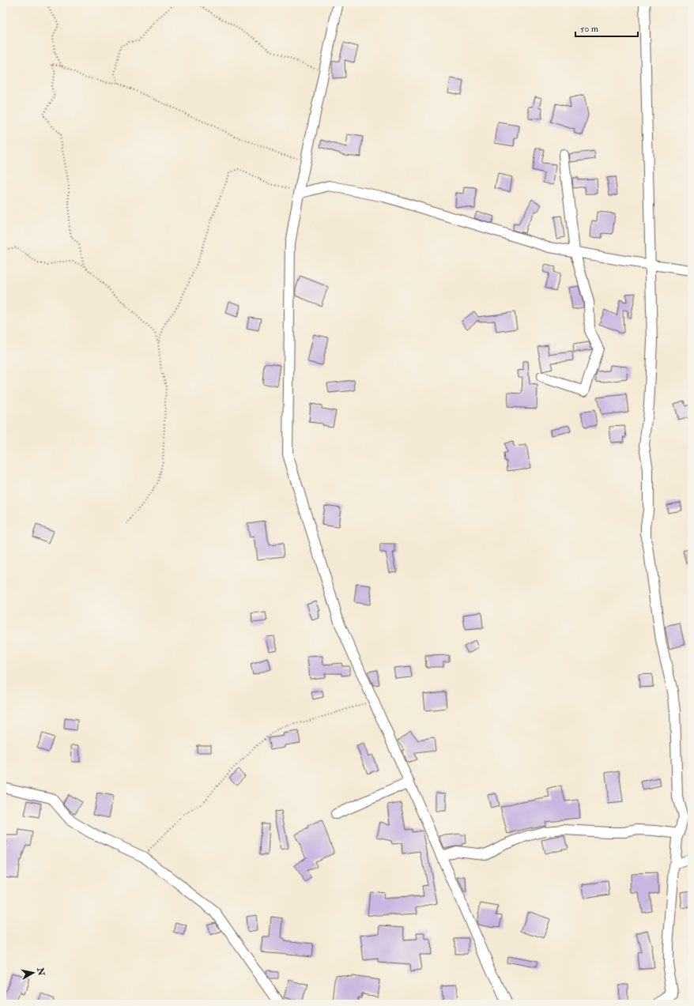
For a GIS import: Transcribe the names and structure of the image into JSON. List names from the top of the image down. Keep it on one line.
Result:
{"scale_bar":"50 m","north":"right"}
